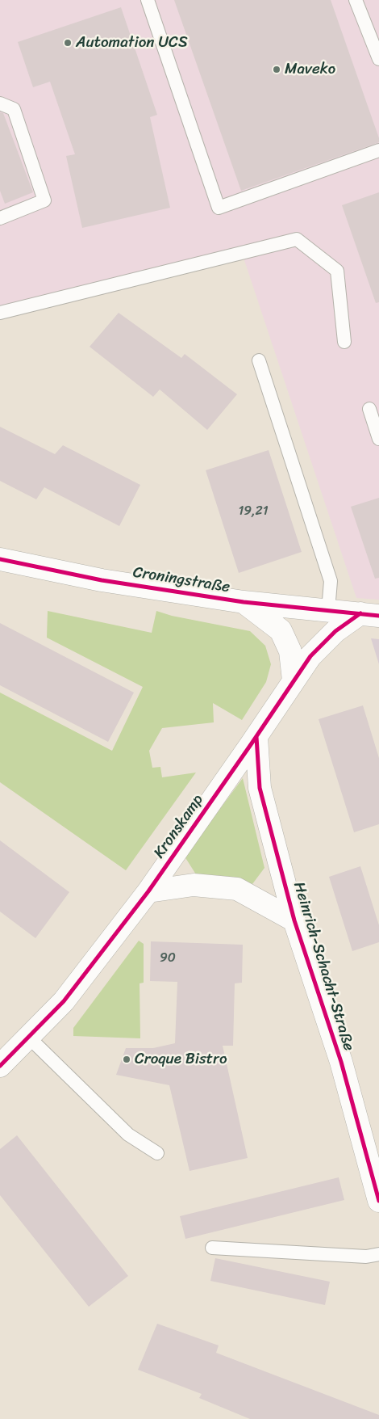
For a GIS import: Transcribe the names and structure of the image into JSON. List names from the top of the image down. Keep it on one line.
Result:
{"streets":{"street":["Croningstraße","Kronskamp","Heinrich-Schacht-Straße"]},"crossings":[["Croningstraße","Kronskamp"],["Kronskamp","Heinrich-Schacht-Straße"]],"places":["Automation UCS","Maveko","Croque Bistro"],"house_numbers":["19,21","90"]}
